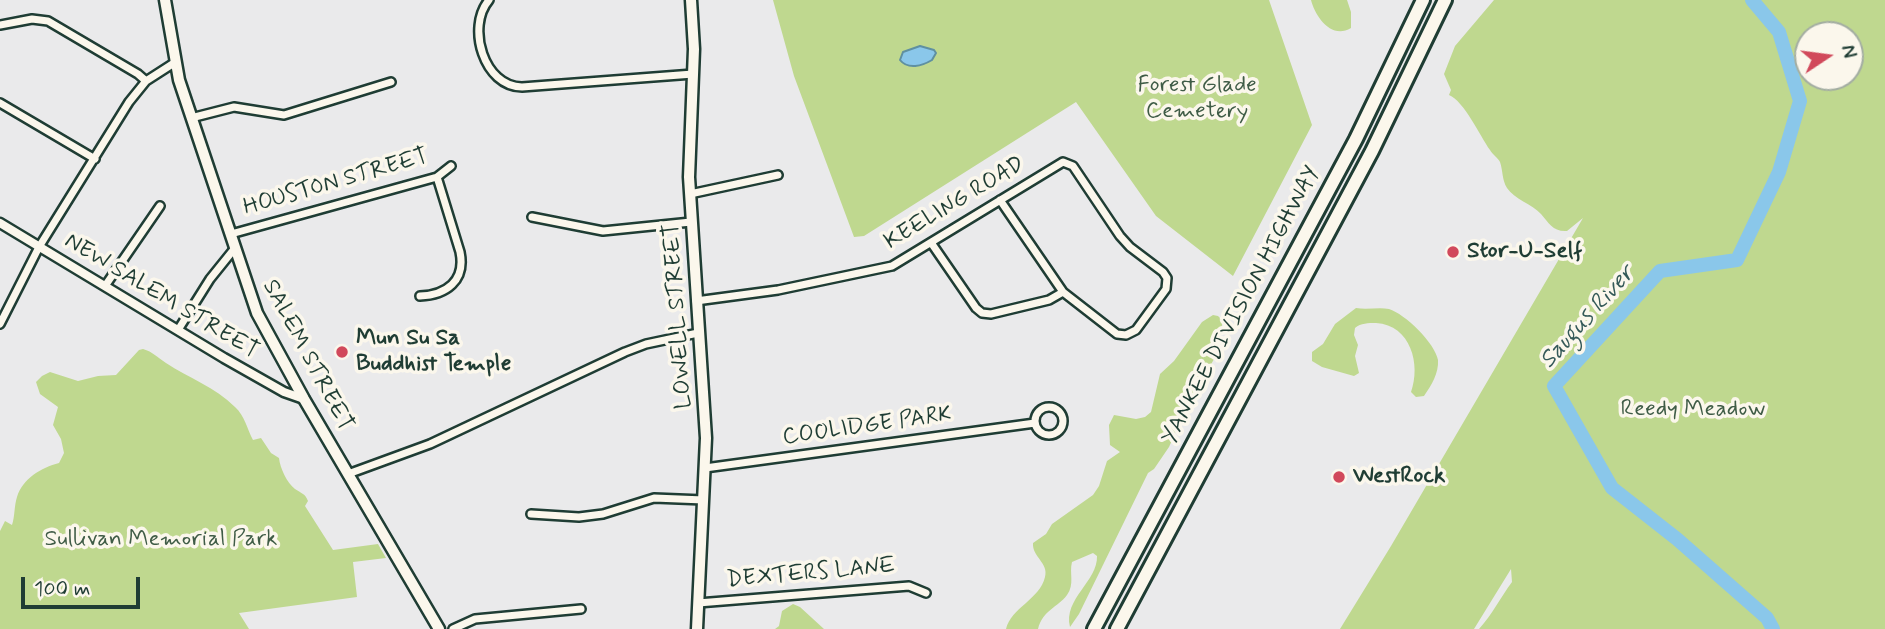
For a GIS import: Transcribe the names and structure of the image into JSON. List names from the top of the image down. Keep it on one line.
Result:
{"streets":{"highway":["YANKEE DIVISION HIGHWAY"],"main road":["LOWELL STREET","SALEM STREET"],"street":["HOUSTON STREET","KEELING ROAD","NEW SALEM STREET","COOLIDGE PARK","DEXTERS LANE"]},"crossings":[["HOUSTON STREET","SALEM STREET"],["KEELING ROAD","LOWELL STREET"],["NEW SALEM STREET","SALEM STREET"],["LOWELL STREET","COOLIDGE PARK"],["LOWELL STREET","DEXTERS LANE"]],"water":["Saugus River"],"parks":["Forest Glade Cemetery","Reedy Meadow","Sullivan Memorial Park"],"places":["Stor-U-Self","Mun Su Sa Buddhist Temple","WestRock"],"scale_bar":"100 m","north":"right"}
